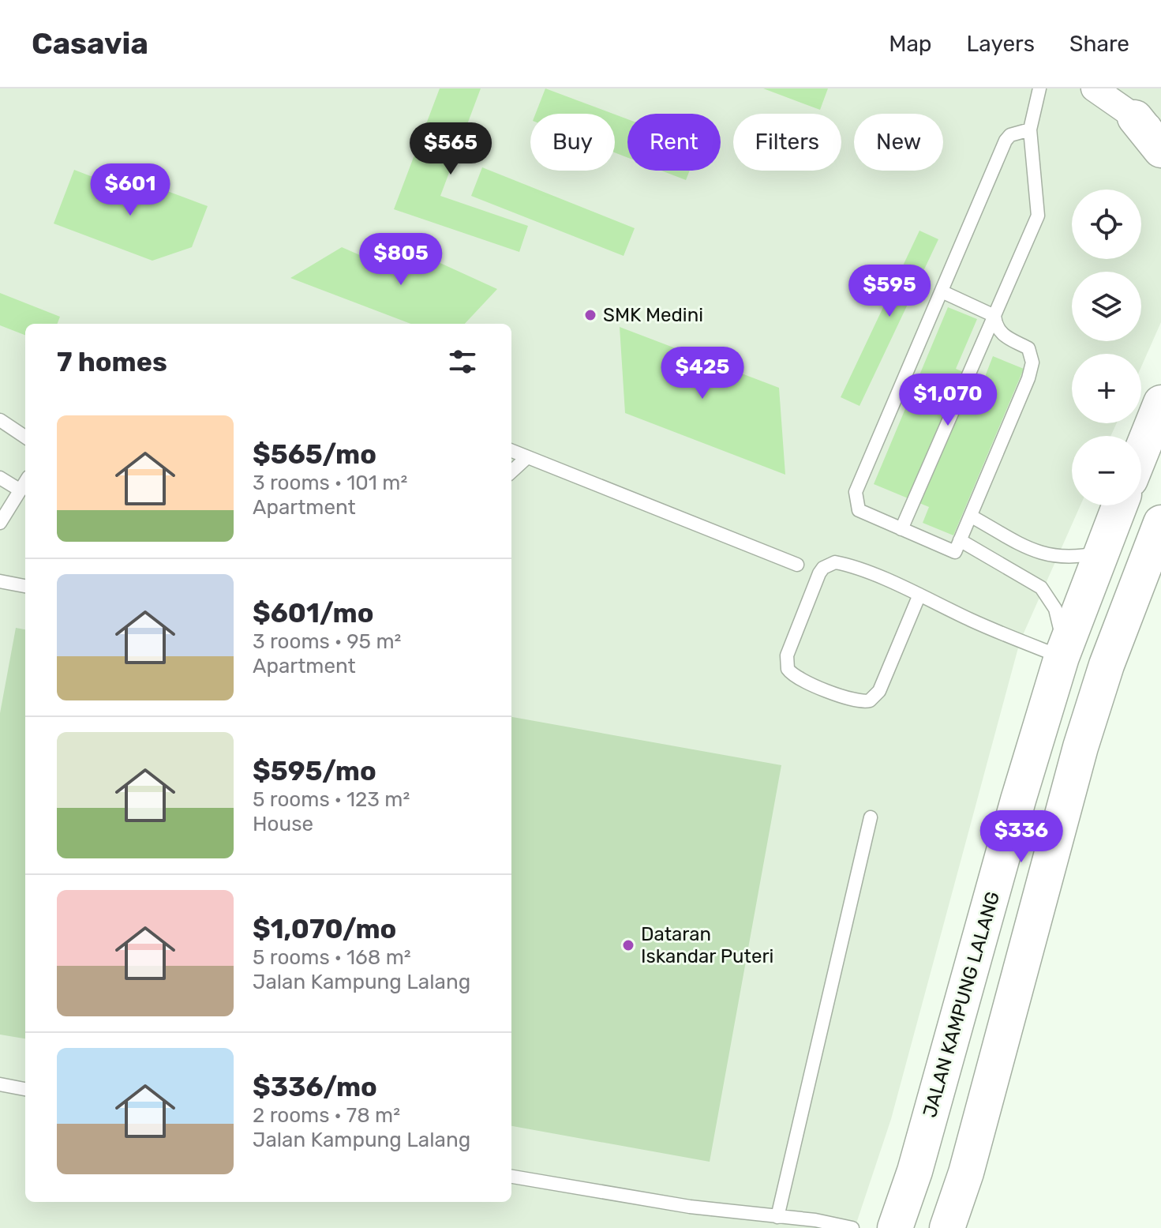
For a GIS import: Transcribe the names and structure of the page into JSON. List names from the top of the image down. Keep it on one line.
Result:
{"streets":{"main road":["JALAN KAMPUNG LALANG"]},"places":["SMK Medini","Dataran Iskandar Puteri"],"page":{"header":"Casavia","nav":["Map","Layers","Share"],"chip":["Buy","Rent","Filters","New"],"price":["$565","$601","$805","$595","$425","$1,070","$336"],"map_buttons":["+","−"],"heading":"7 homes","list":[{"name":"$565/mo","note":"3 rooms · 101 m² · Apartment"},{"name":"$601/mo","note":"3 rooms · 95 m² · Apartment"},{"name":"$595/mo","note":"5 rooms · 123 m² · House"},{"name":"$1,070/mo","note":"5 rooms · 168 m² · Jalan Kampung Lalang"},{"name":"$336/mo","note":"2 rooms · 78 m² · Jalan Kampung Lalang"}]}}
